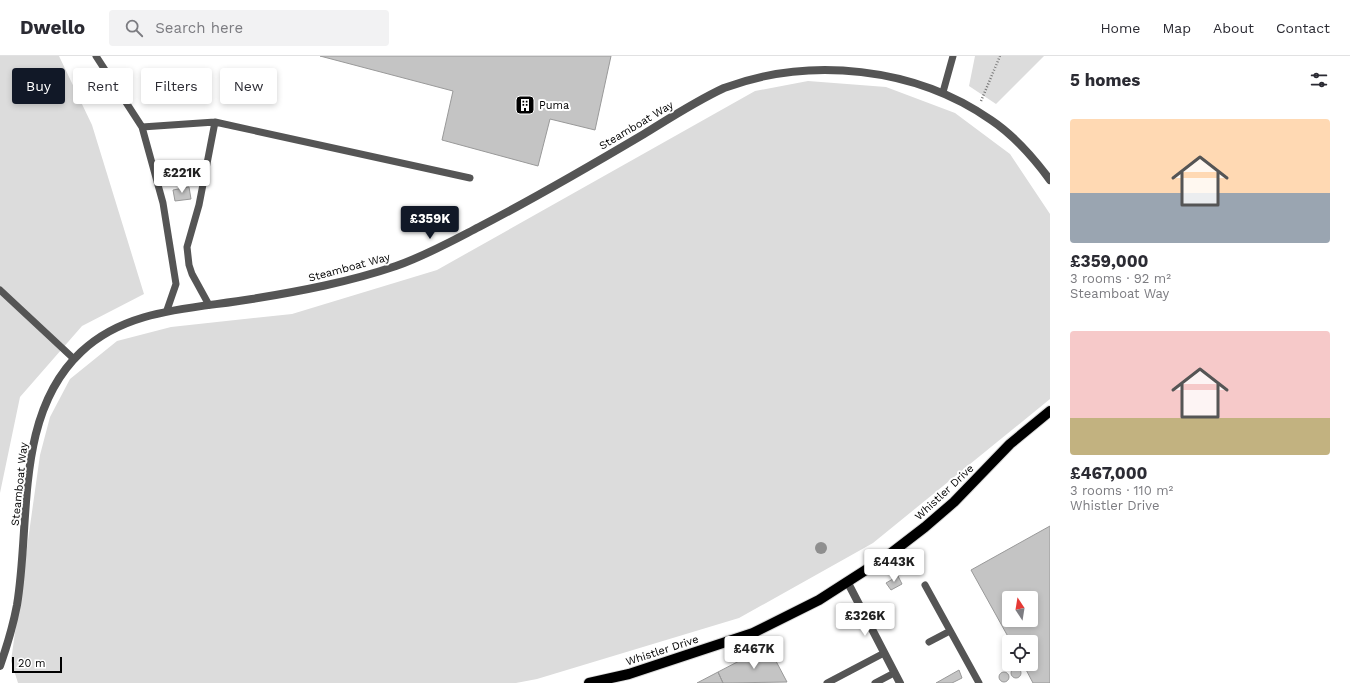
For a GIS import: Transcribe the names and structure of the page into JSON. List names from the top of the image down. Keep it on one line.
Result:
{"streets":{"main road":["Whistler Drive"],"street":["Steamboat Way"]},"places":{"building":["Puma"]},"scale_bar":"20 m","north":"top","page":{"header":"Dwello","search":"Search here","nav":["Home","Map","About","Contact"],"heading":"5 homes","chip":["Buy","Rent","Filters","New"],"list":[{"name":"£359,000","note":"3 rooms · 92 m² · Steamboat Way"},{"name":"£467,000","note":"3 rooms · 110 m² · Whistler Drive"}],"price":["£221K","£359K","£443K","£326K","£467K"],"scale":"20 m"}}
